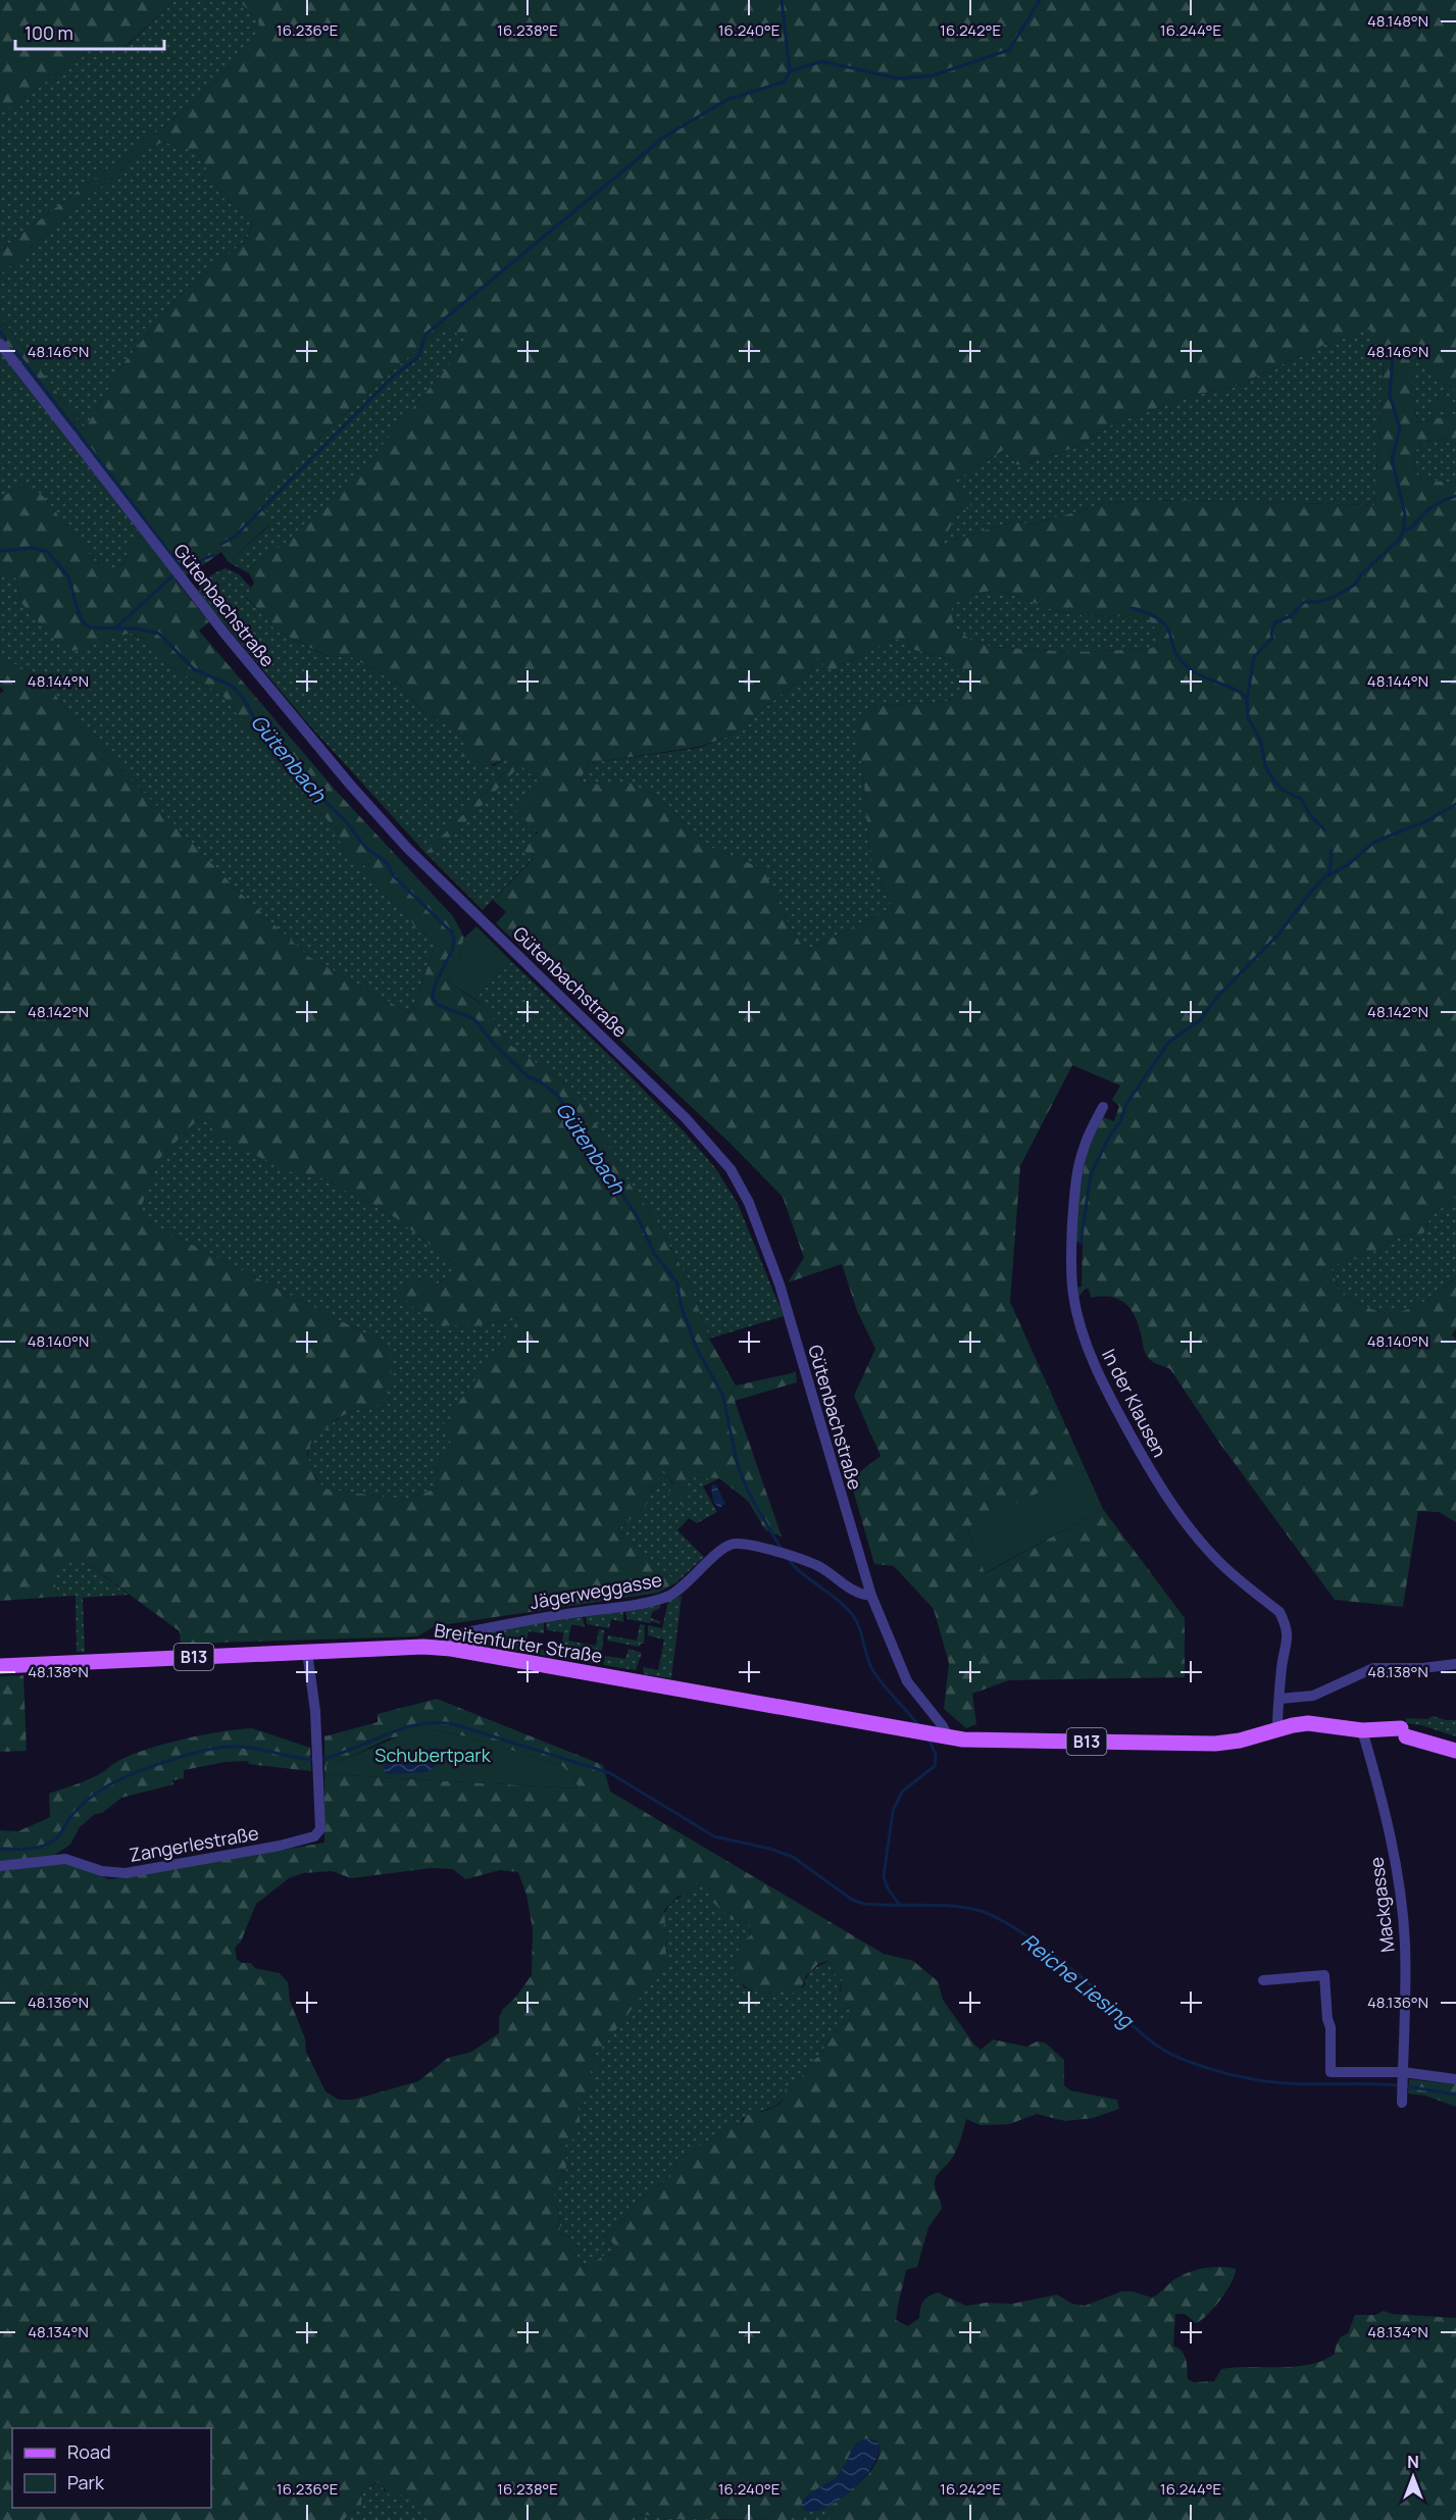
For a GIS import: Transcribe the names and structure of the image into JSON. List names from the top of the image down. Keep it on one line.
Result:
{"streets":{"main road":["Breitenfurter Straße","B13"],"street":["Gütenbachstraße","In der Klausen","Jägerweggasse","Zangerlestraße","Mackgasse"]},"crossings":[["Gütenbachstraße","Jägerweggasse"],["Gütenbachstraße","Breitenfurter Straße"],["Gütenbachstraße","B13"],["In der Klausen","B13"],["Jägerweggasse","Breitenfurter Straße"],["Breitenfurter Straße","B13"],["Breitenfurter Straße","Zangerlestraße"],["B13","Mackgasse"]],"water":["Gütenbach","Reiche Liesing"],"parks":["Schubertpark"],"legend":["Road","Park"],"scale_bar":"100 m","north":"top","coordinates":["48.148°N","16.236°E","16.238°E","16.240°E","16.242°E","16.244°E","48.146°N","48.144°N","48.142°N","48.140°N","48.138°N","48.136°N","48.134°N"]}
